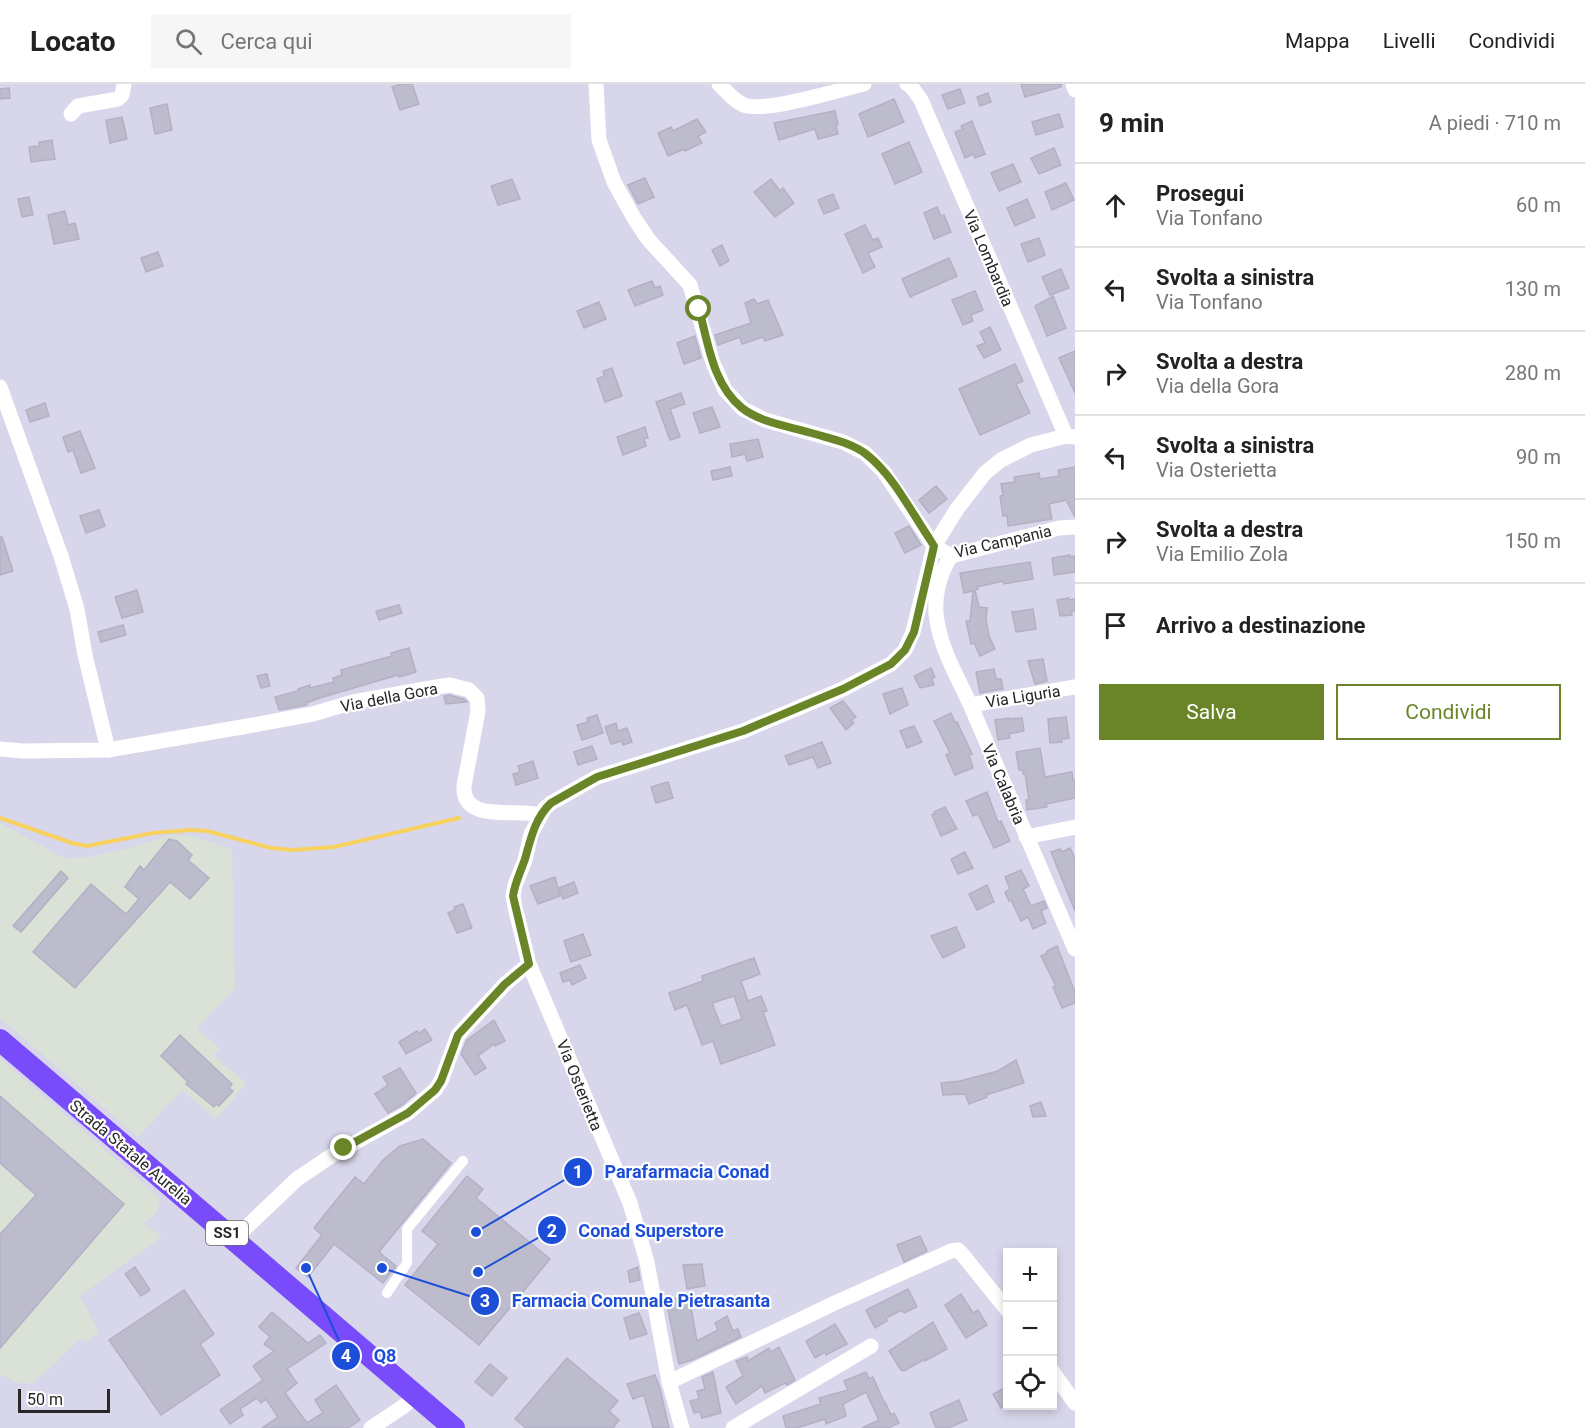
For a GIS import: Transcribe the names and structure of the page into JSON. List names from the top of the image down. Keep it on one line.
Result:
{"streets":{"main road":["Strada Statale Aurelia","SS1"],"street":["Via Lombardia","Via Campania","Via Liguria","Via della Gora","Via Calabria","Via Osterietta"]},"crossings":[["Via Campania","Via Calabria"],["Via Liguria","Via Calabria"],["Via della Gora","Via Osterietta"]],"places":["Parafarmacia Conad","Q8","Farmacia Comunale Pietrasanta","Conad Superstore"],"scale_bar":"50 m","page":{"header":"Locato","search":"Cerca qui","nav":["Mappa","Livelli","Condividi"],"heading":["9 min","A piedi · 710 m"],"list":[["Prosegui","Via Tonfano","60 m"],["Svolta a sinistra","Via Tonfano","130 m"],["Svolta a destra","Via della Gora","280 m"],["Svolta a sinistra","Via Osterietta","90 m"],["Svolta a destra","Via Emilio Zola","150 m"],"Arrivo a destinazione"],"buttons":["Salva","Condividi"],"map_buttons":["+","−"],"scale":"50 m"}}
